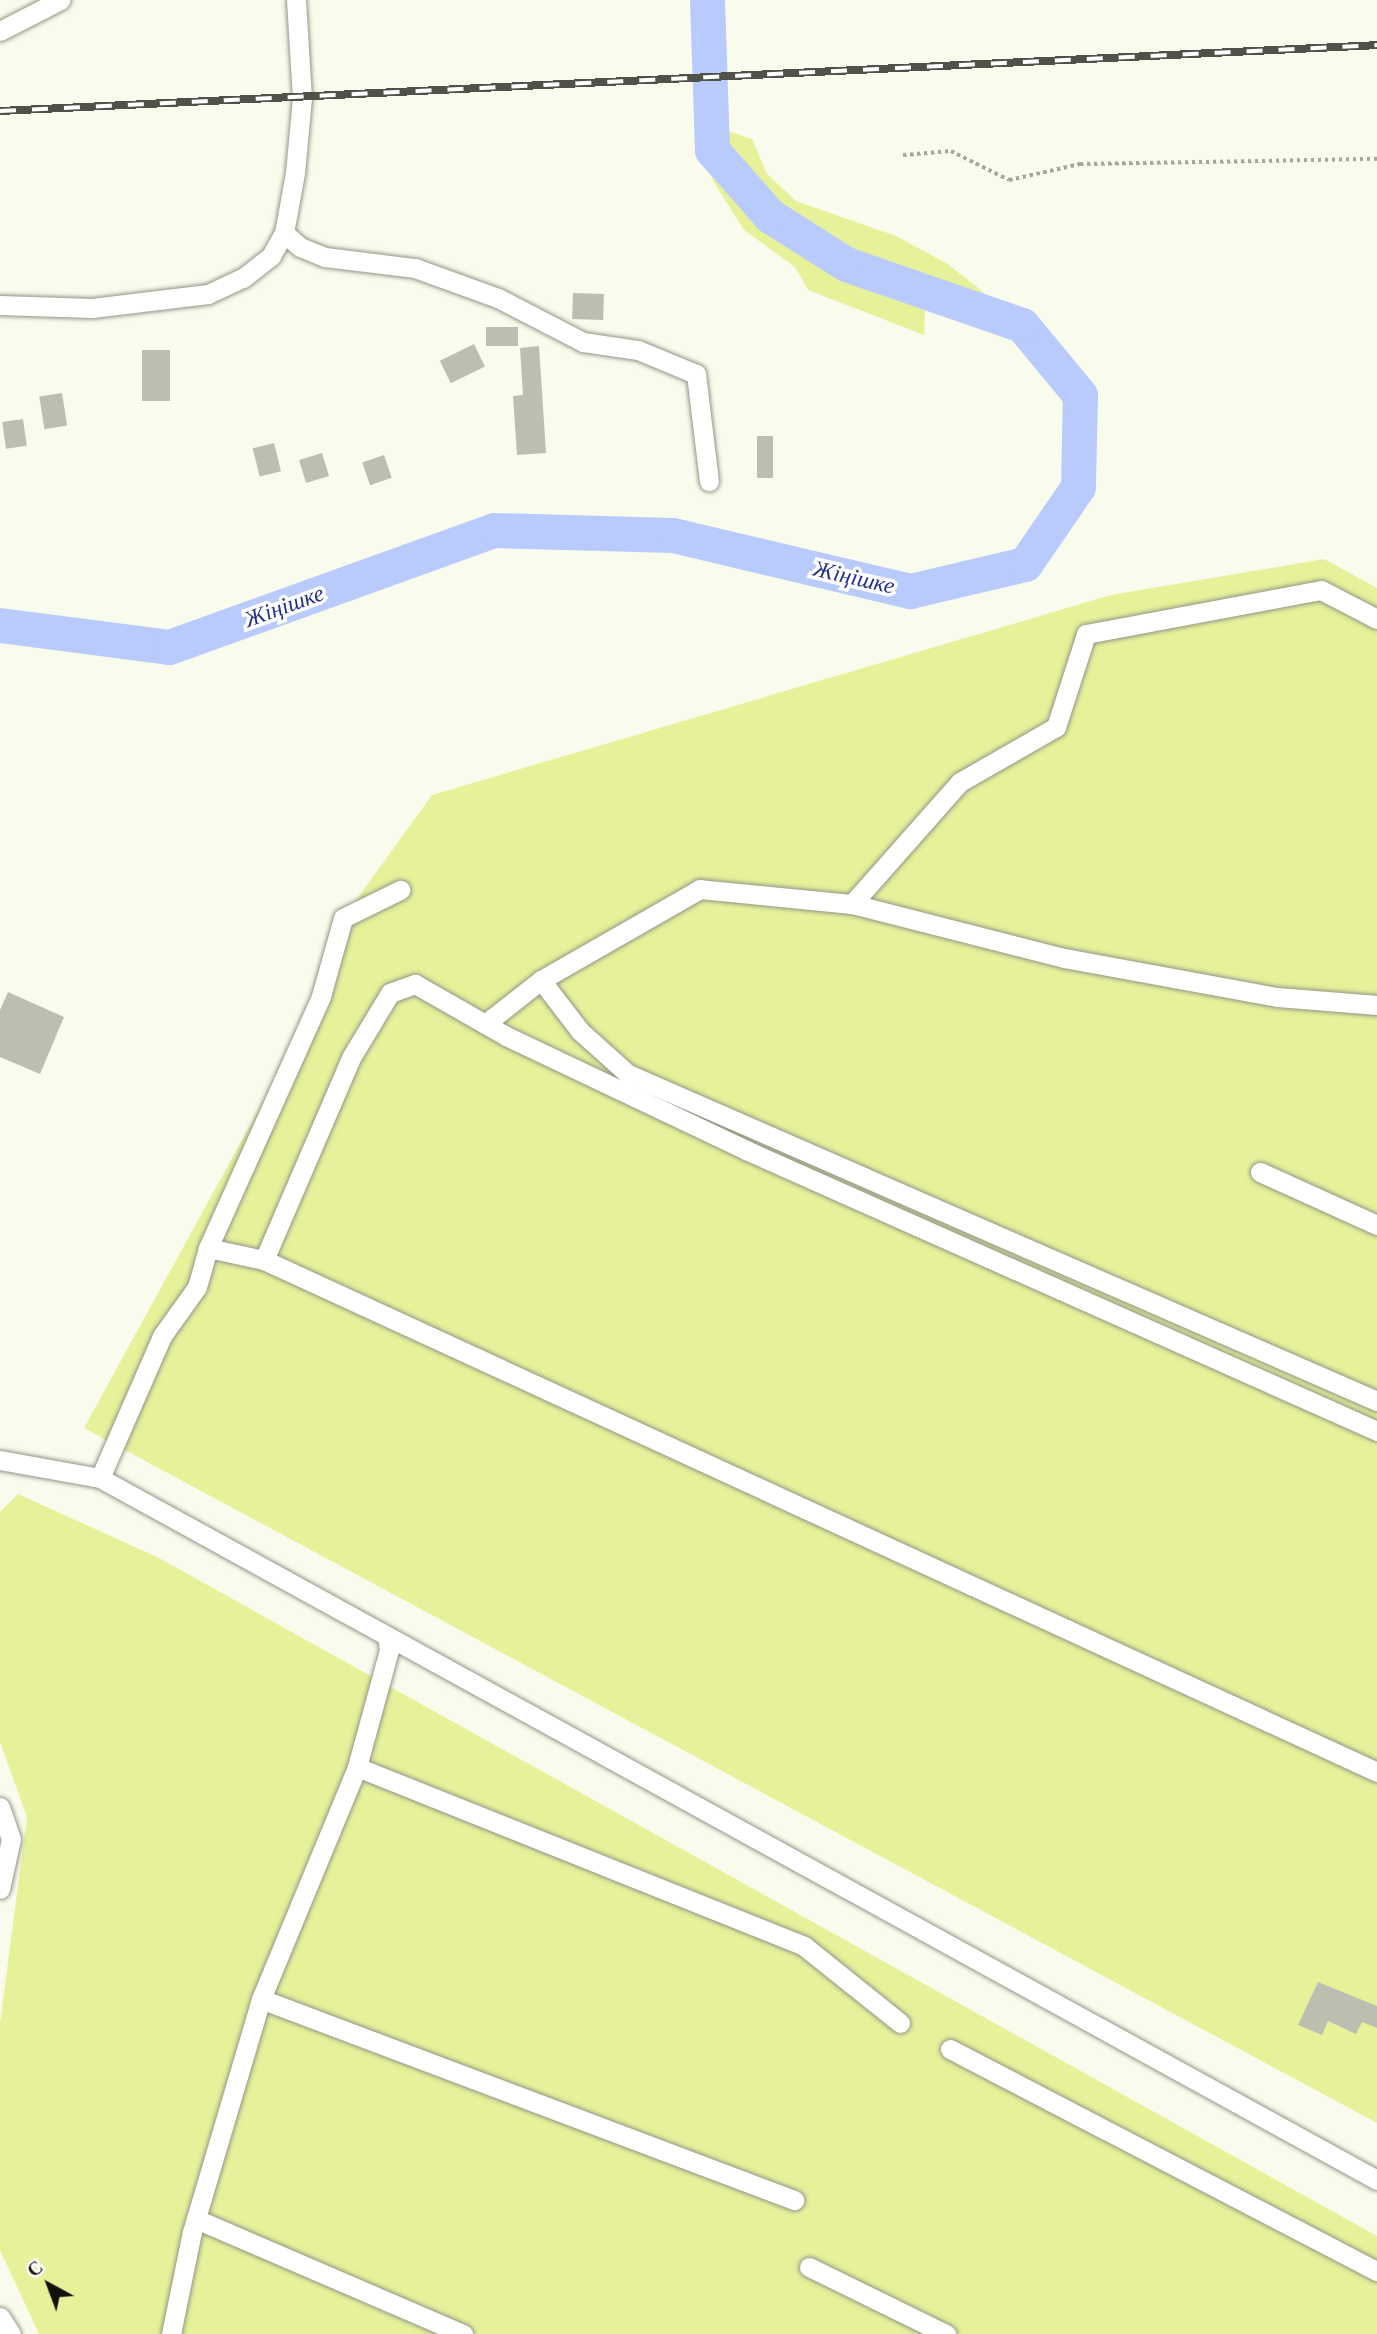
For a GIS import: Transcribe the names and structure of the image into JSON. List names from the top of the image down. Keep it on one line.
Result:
{"water":["Жіңішке"],"north":"top left"}
